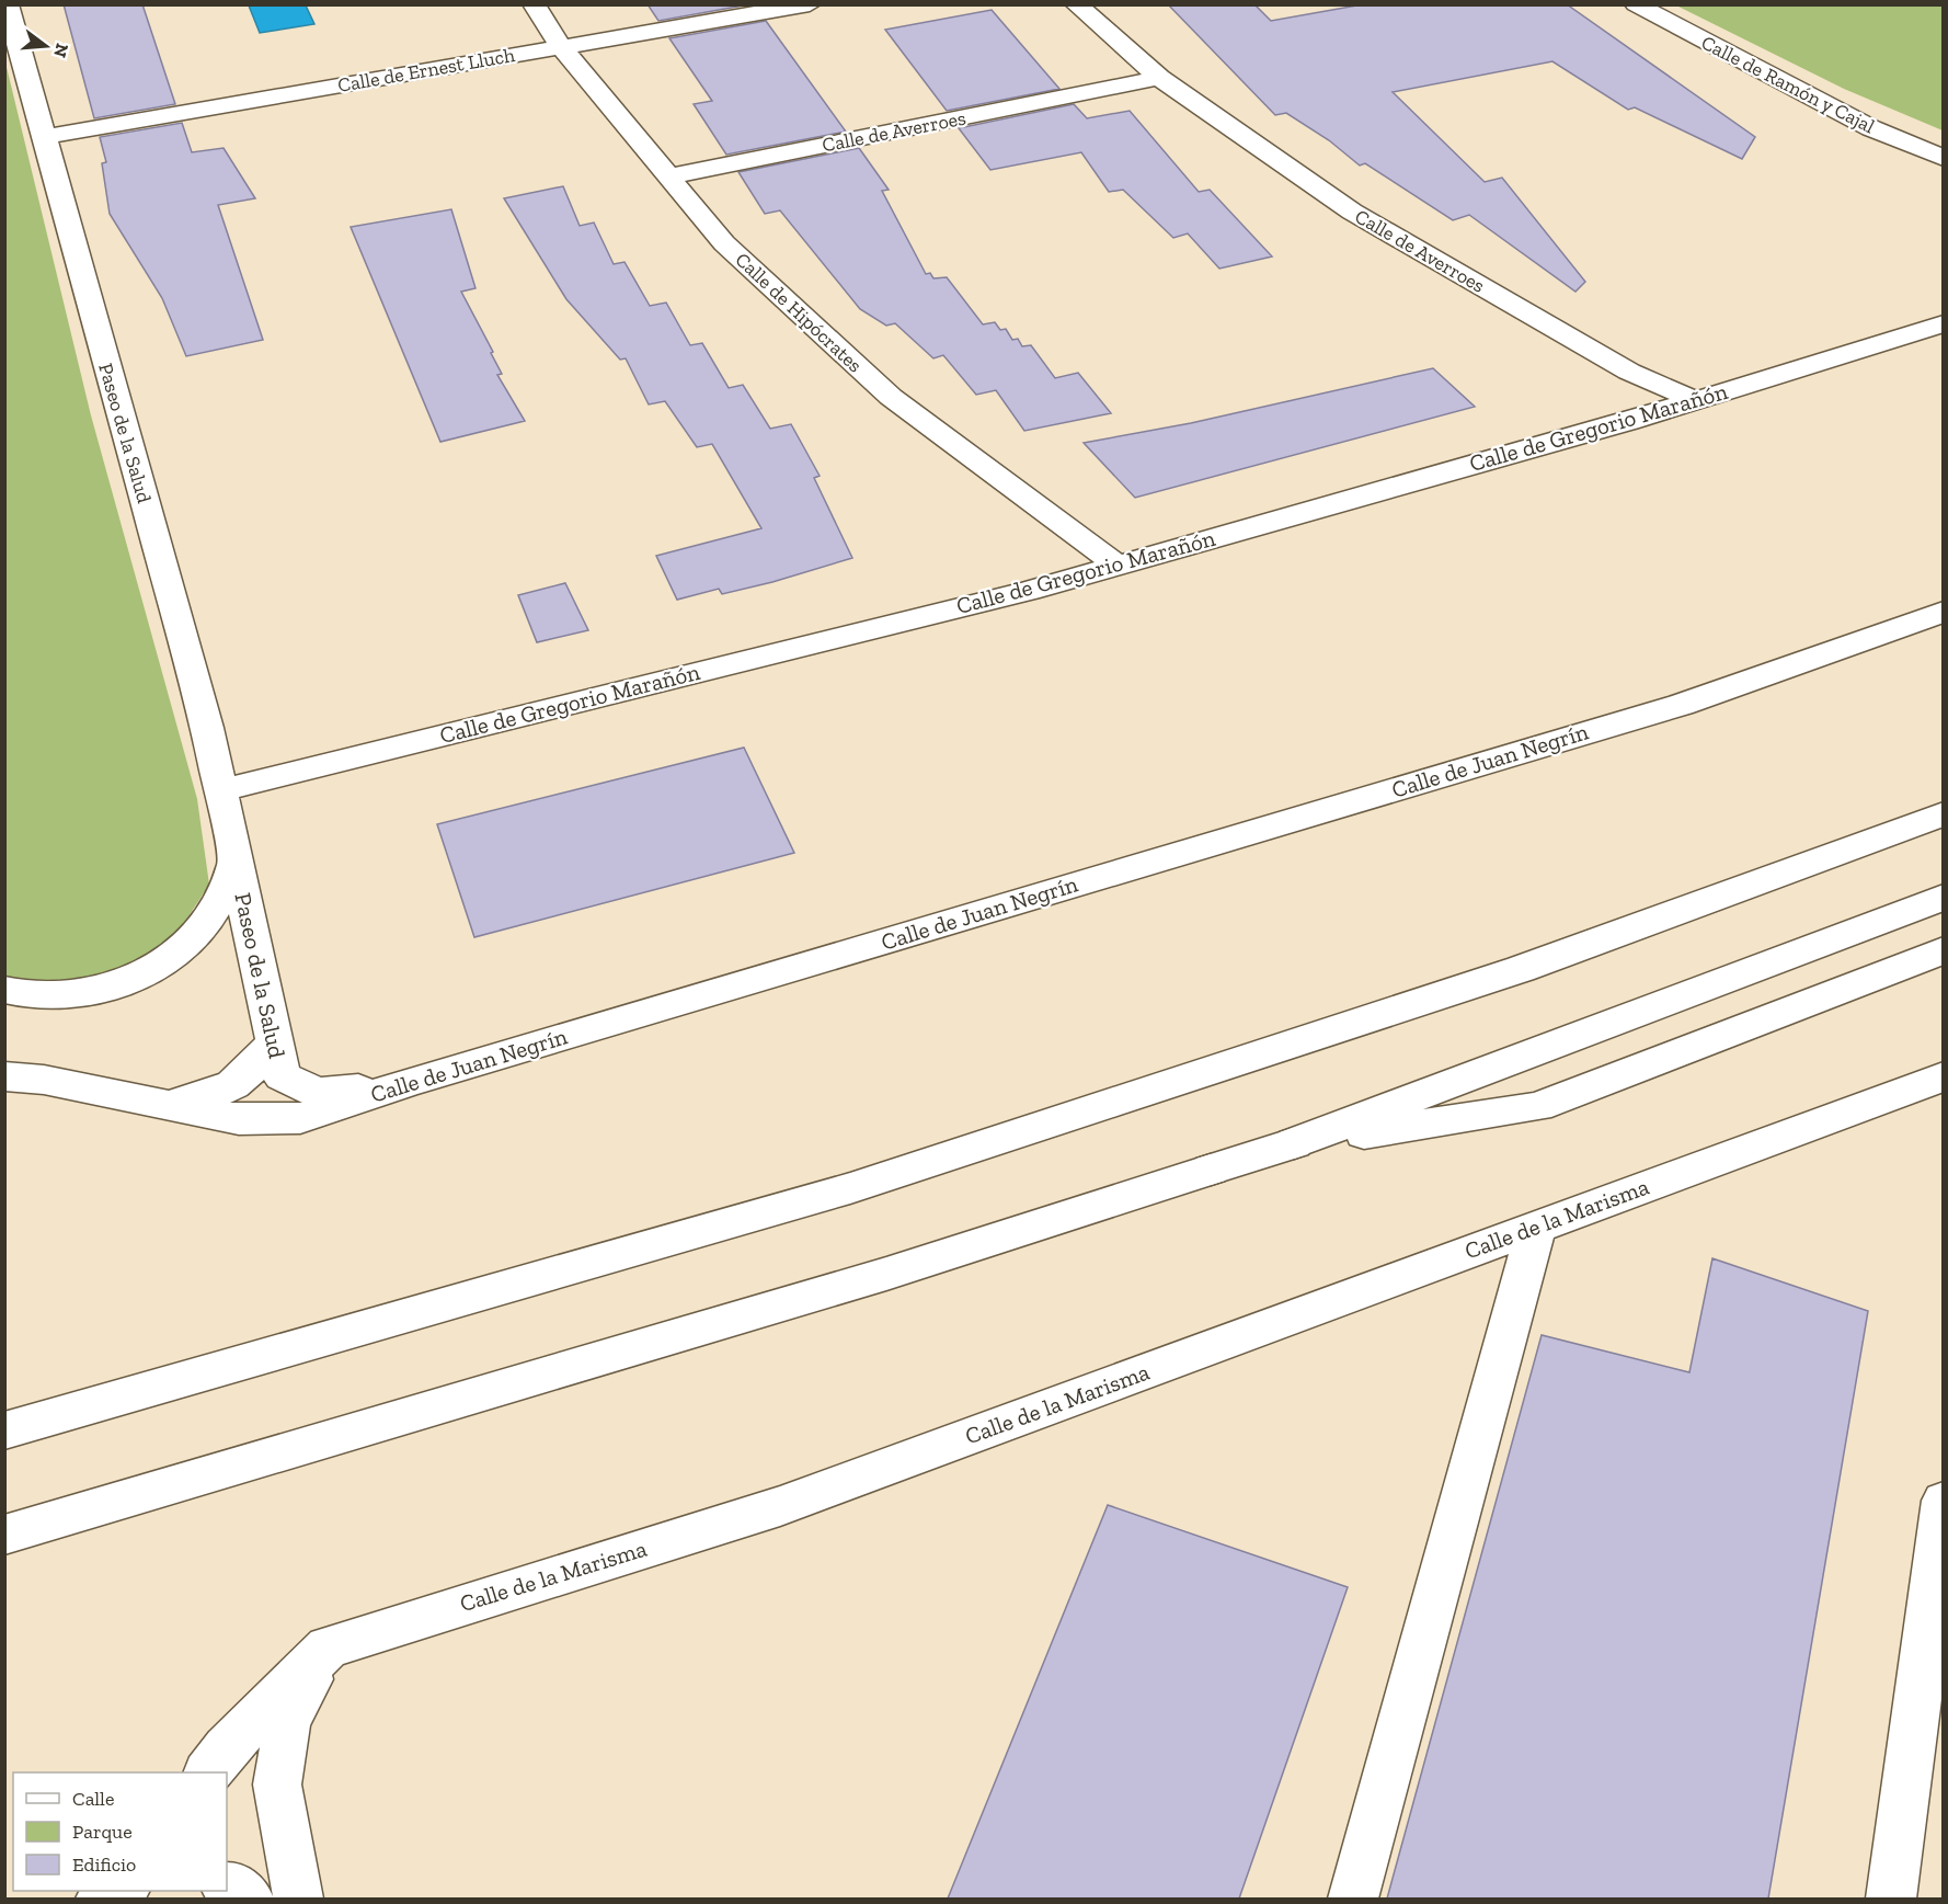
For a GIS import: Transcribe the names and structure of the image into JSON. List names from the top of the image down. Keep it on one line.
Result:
{"streets":{"main road":["Calle de Ernest Lluch","Calle de Ramón y Cajal","Calle de Averroes","Calle de Hipócrates","Calle de Gregorio Marañón","Paseo de la Salud","Calle de Juan Negrín","Calle de la Marisma"]},"crossings":[["Calle de Ernest Lluch","Calle de Hipócrates"],["Calle de Ernest Lluch","Paseo de la Salud"],["Calle de Averroes","Calle de Hipócrates"],["Calle de Averroes","Calle de Gregorio Marañón"],["Calle de Hipócrates","Calle de Gregorio Marañón"],["Calle de Gregorio Marañón","Paseo de la Salud"],["Paseo de la Salud","Calle de Juan Negrín"]],"legend":["Calle","Parque","Edificio"],"north":"right"}
